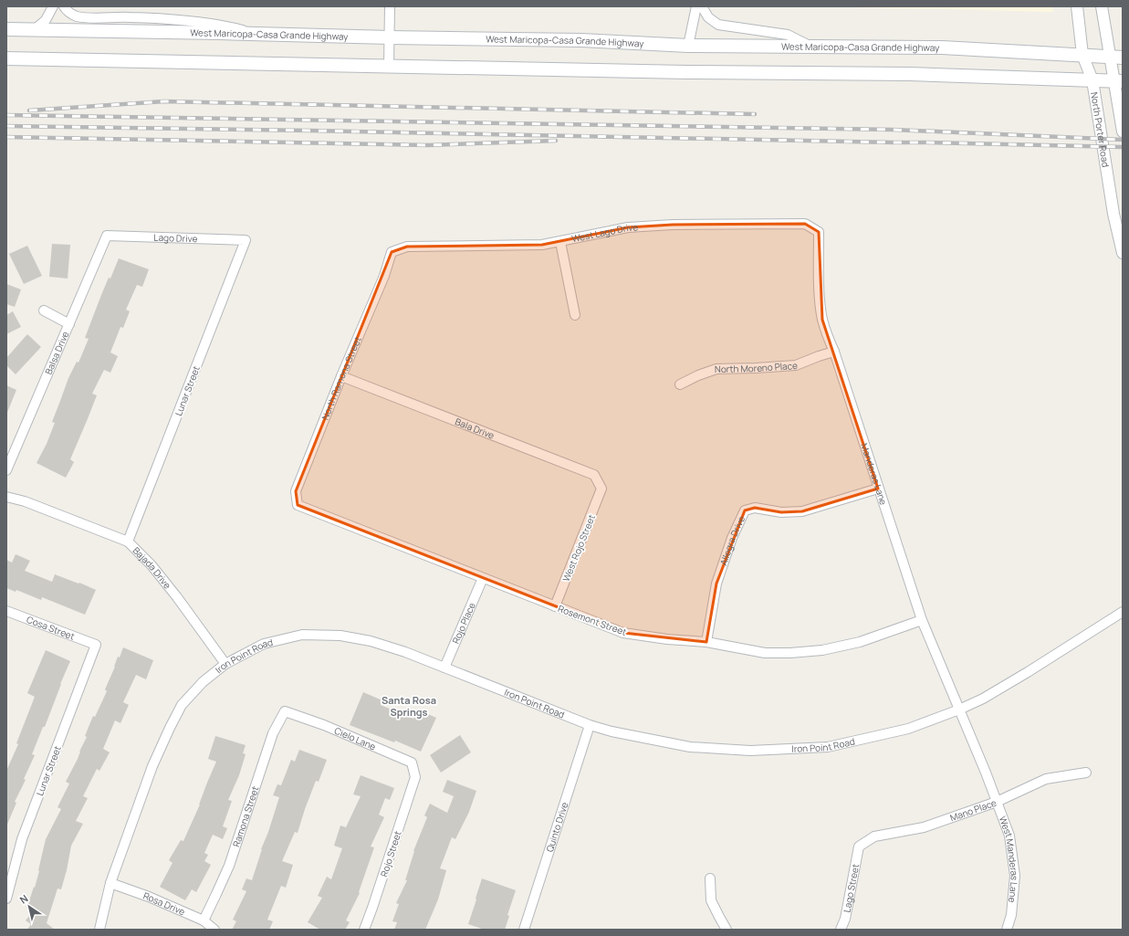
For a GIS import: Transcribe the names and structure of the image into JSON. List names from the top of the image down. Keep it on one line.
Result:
{"streets":{"main road":["West Maricopa-Casa Grande Highway"],"street":["North Porter Road","West Lago Drive","Lago Drive","Balsa Drive","North Moreno Place","North Ramona Street","Lunar Street","Bala Drive","Manderas Lane","Allegra Drive","West Rojo Street","Bajada Drive","Rosemont Street","Rojo Place","Cosa Street","Iron Point Road","Cielo Lane","Mano Place","Ramona Street","Quinto Drive","Rojo Street","West Manderas Lane","Lago Street","Rosa Drive"]},"crossings":[["West Maricopa-Casa Grande Highway","North Porter Road"],["West Lago Drive","North Ramona Street"],["West Lago Drive","Manderas Lane"],["Lago Drive","Balsa Drive"],["Lago Drive","Lunar Street"],["North Moreno Place","Manderas Lane"],["North Ramona Street","Bala Drive"],["North Ramona Street","Rosemont Street"],["Lunar Street","Bajada Drive"],["Lunar Street","Cosa Street"],["Bala Drive","West Rojo Street"],["Manderas Lane","Allegra Drive"],["Manderas Lane","Rosemont Street"],["Manderas Lane","Iron Point Road"],["Manderas Lane","West Manderas Lane"],["Allegra Drive","Rosemont Street"],["West Rojo Street","Rosemont Street"],["Bajada Drive","Iron Point Road"],["Rosemont Street","Rojo Place"],["Rojo Place","Iron Point Road"],["Iron Point Road","Quinto Drive"],["Iron Point Road","West Manderas Lane"],["Iron Point Road","Rosa Drive"],["Cielo Lane","Ramona Street"],["Cielo Lane","Rojo Street"],["Mano Place","West Manderas Lane"],["Mano Place","Lago Street"],["Ramona Street","Rosa Drive"]],"districts":["Santa Rosa Springs"],"north":"top left"}
